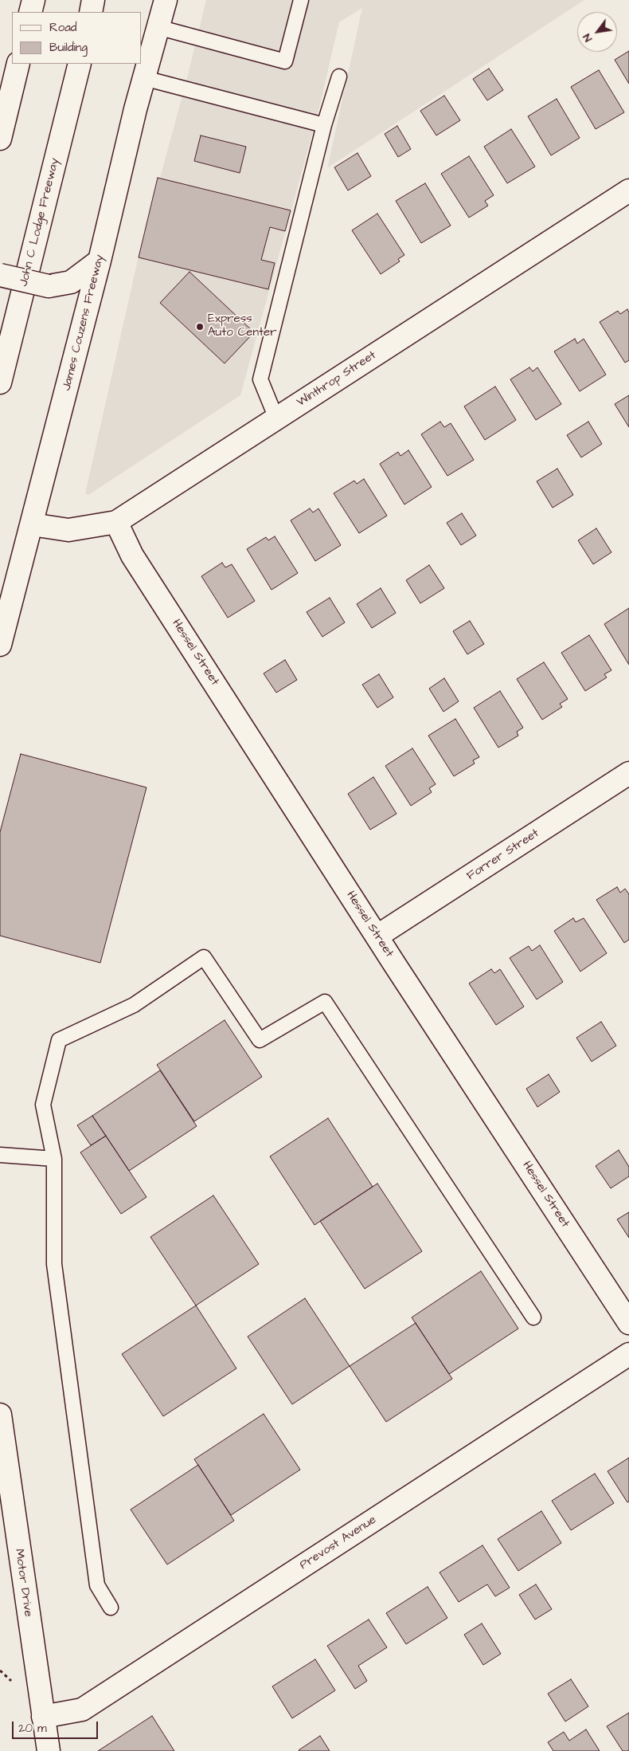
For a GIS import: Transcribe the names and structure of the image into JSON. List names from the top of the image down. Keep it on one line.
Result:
{"streets":{"main road":["John C Lodge Freeway","James Couzens Freeway","Winthrop Street","Hessel Street","Forrer Street","Prevost Avenue","Motor Drive"]},"crossings":[["James Couzens Freeway","Winthrop Street"],["Winthrop Street","Hessel Street"],["Hessel Street","Forrer Street"],["Prevost Avenue","Motor Drive"]],"places":["Express Auto Center"],"legend":["Road","Building"],"scale_bar":"20 m","north":"bottom left"}
